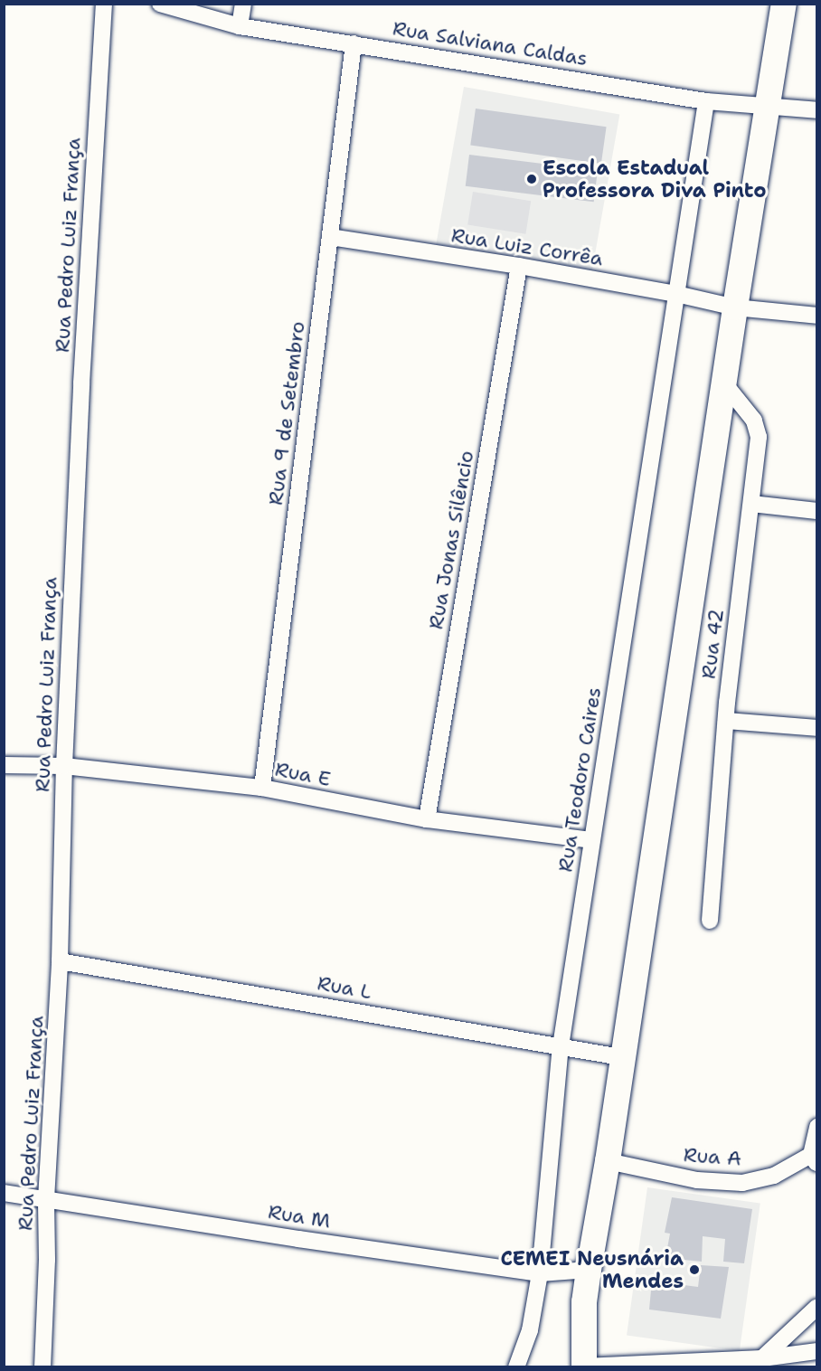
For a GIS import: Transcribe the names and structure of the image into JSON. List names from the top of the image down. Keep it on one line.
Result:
{"streets":{"street":["Rua Salviana Caldas","Rua Pedro Luiz França","Rua Luiz Corrêa","Rua 9 de Setembro","Rua Jonas Silêncio","Rua 42","Rua E","Rua Teodoro Caires","Rua L","Rua A","Rua M"]},"crossings":[["Rua Salviana Caldas","Rua 9 de Setembro"],["Rua Salviana Caldas","Rua Teodoro Caires"],["Rua Pedro Luiz França","Rua E"],["Rua Pedro Luiz França","Rua L"],["Rua Pedro Luiz França","Rua M"],["Rua Luiz Corrêa","Rua 9 de Setembro"],["Rua Luiz Corrêa","Rua Jonas Silêncio"],["Rua Luiz Corrêa","Rua Teodoro Caires"],["Rua 9 de Setembro","Rua E"],["Rua Jonas Silêncio","Rua E"],["Rua E","Rua Teodoro Caires"],["Rua Teodoro Caires","Rua L"],["Rua Teodoro Caires","Rua M"]],"places":["Escola Estadual Professora Diva Pinto","CEMEI Neusnária Mendes"]}
